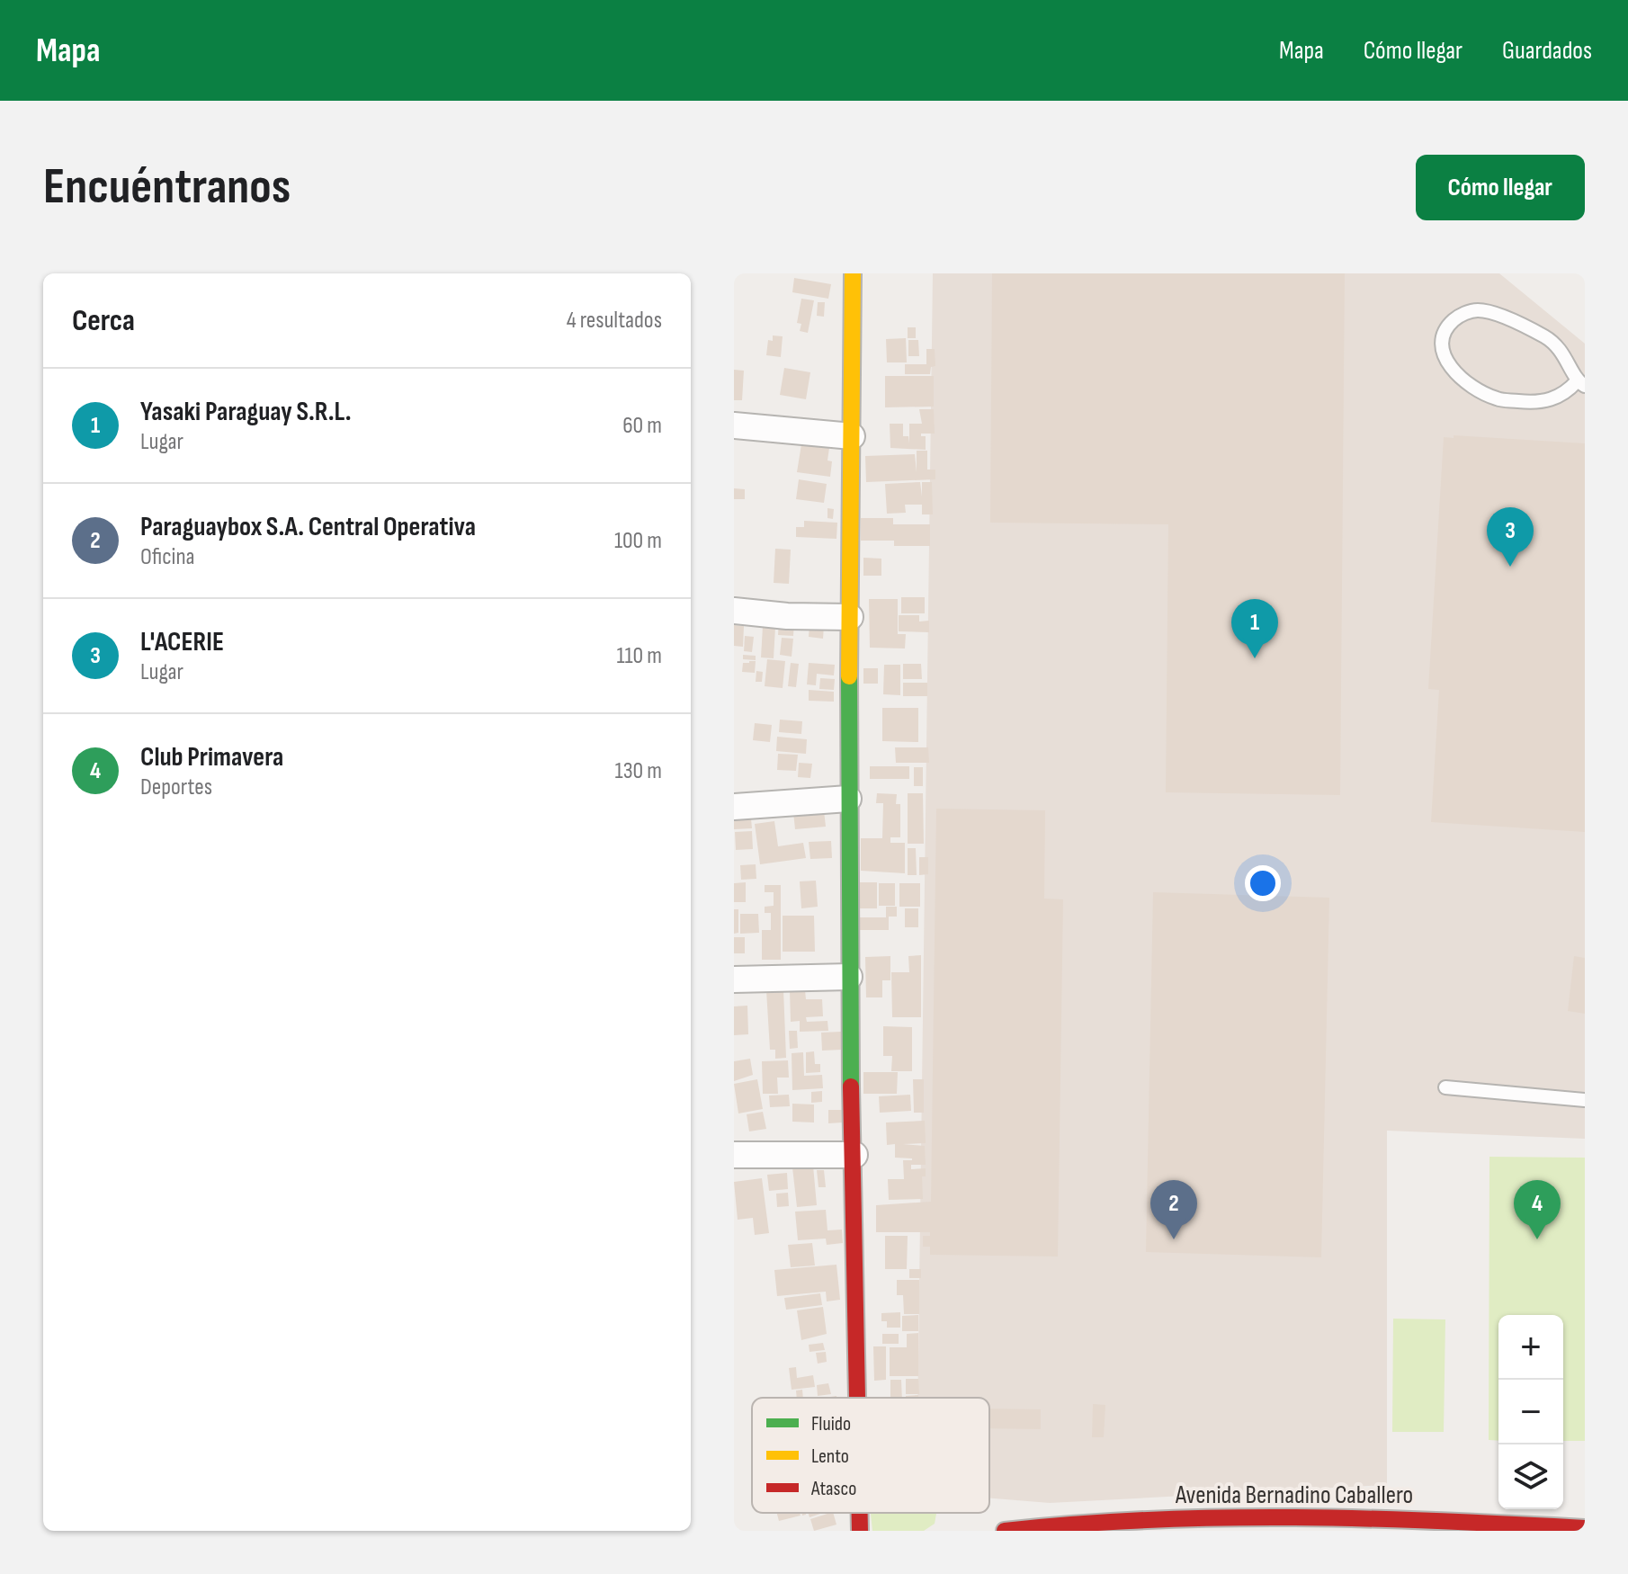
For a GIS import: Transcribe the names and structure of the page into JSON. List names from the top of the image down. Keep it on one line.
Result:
{"streets":{"street":["Avenida Bernadino Caballero"]},"legend":["Fluido","Lento","Atasco"],"page":{"header":"Mapa","nav":["Mapa","Cómo llegar","Guardados"],"buttons":"Cómo llegar","title":"Encuéntranos","heading":["Cerca","4 resultados"],"list":[{"mark":"1","name":"Yasaki Paraguay S.R.L.","note":"Lugar","value":"60 m"},{"mark":"2","name":"Paraguaybox S.A. Central Operativa","note":"Oficina","value":"100 m"},{"mark":"3","name":"L'ACERIE","note":"Lugar","value":"110 m"},{"mark":"4","name":"Club Primavera","note":"Deportes","value":"130 m"}],"pins":["3","1","2","4"],"map_buttons":["+","−"]}}
